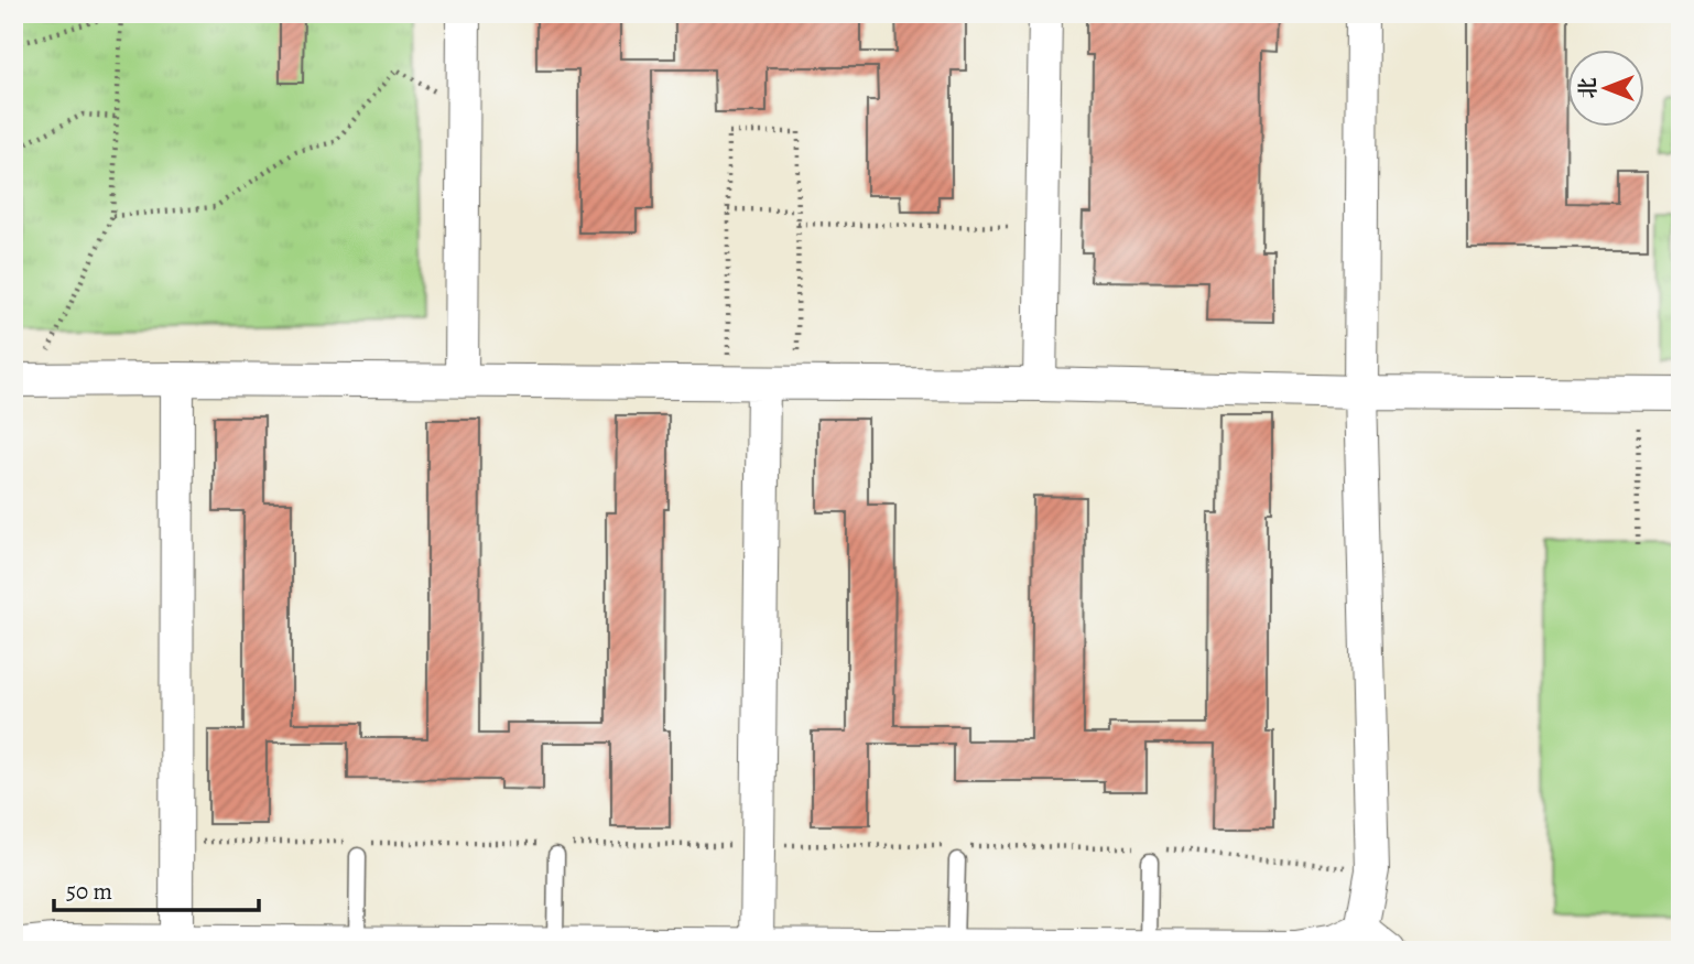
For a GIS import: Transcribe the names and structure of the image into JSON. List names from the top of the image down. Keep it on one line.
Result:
{"scale_bar":"50 m","north":"left"}
